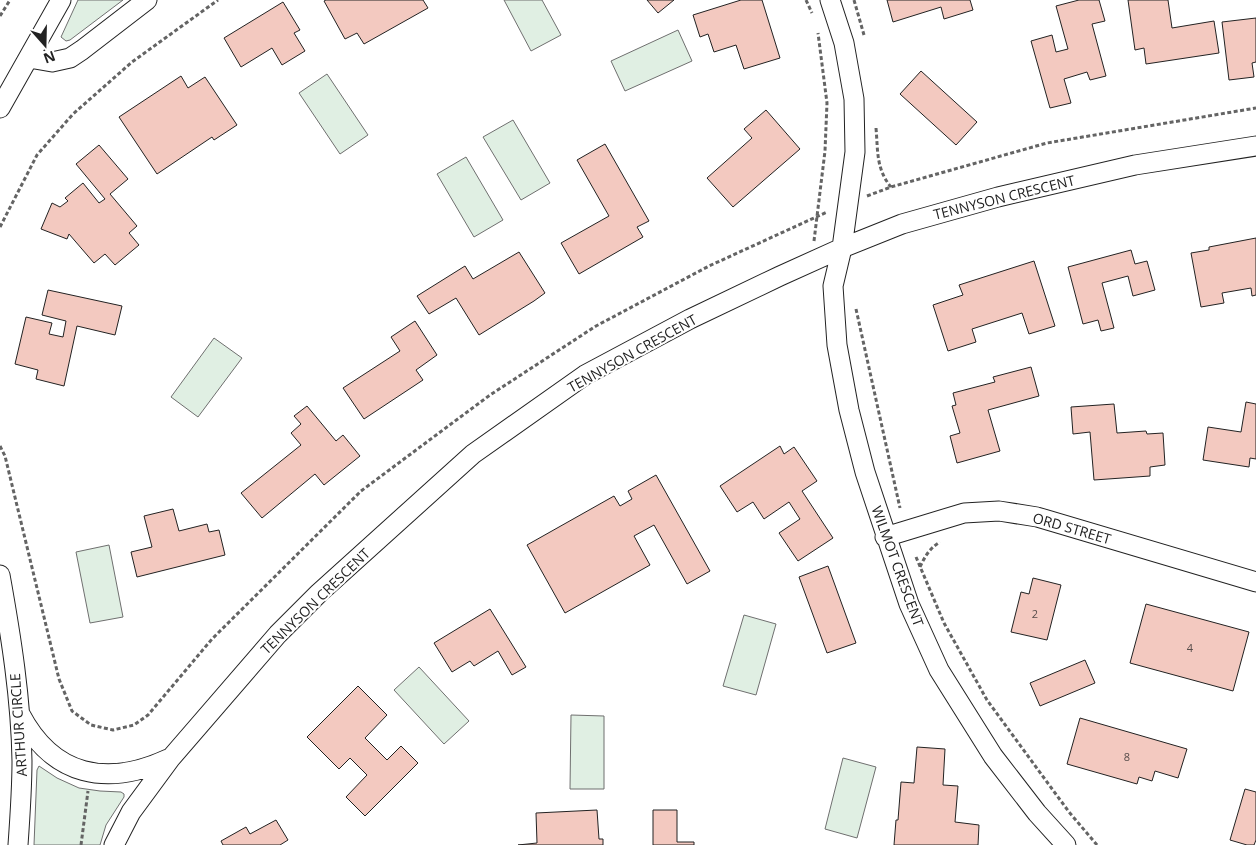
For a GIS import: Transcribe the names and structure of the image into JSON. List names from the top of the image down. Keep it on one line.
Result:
{"streets":{"street":["TENNYSON CRESCENT","ORD STREET","WILMOT CRESCENT","ARTHUR CIRCLE"]},"crossings":[["TENNYSON CRESCENT","WILMOT CRESCENT"],["ORD STREET","WILMOT CRESCENT"]],"house_numbers":["2","4","8"],"north":"bottom"}
